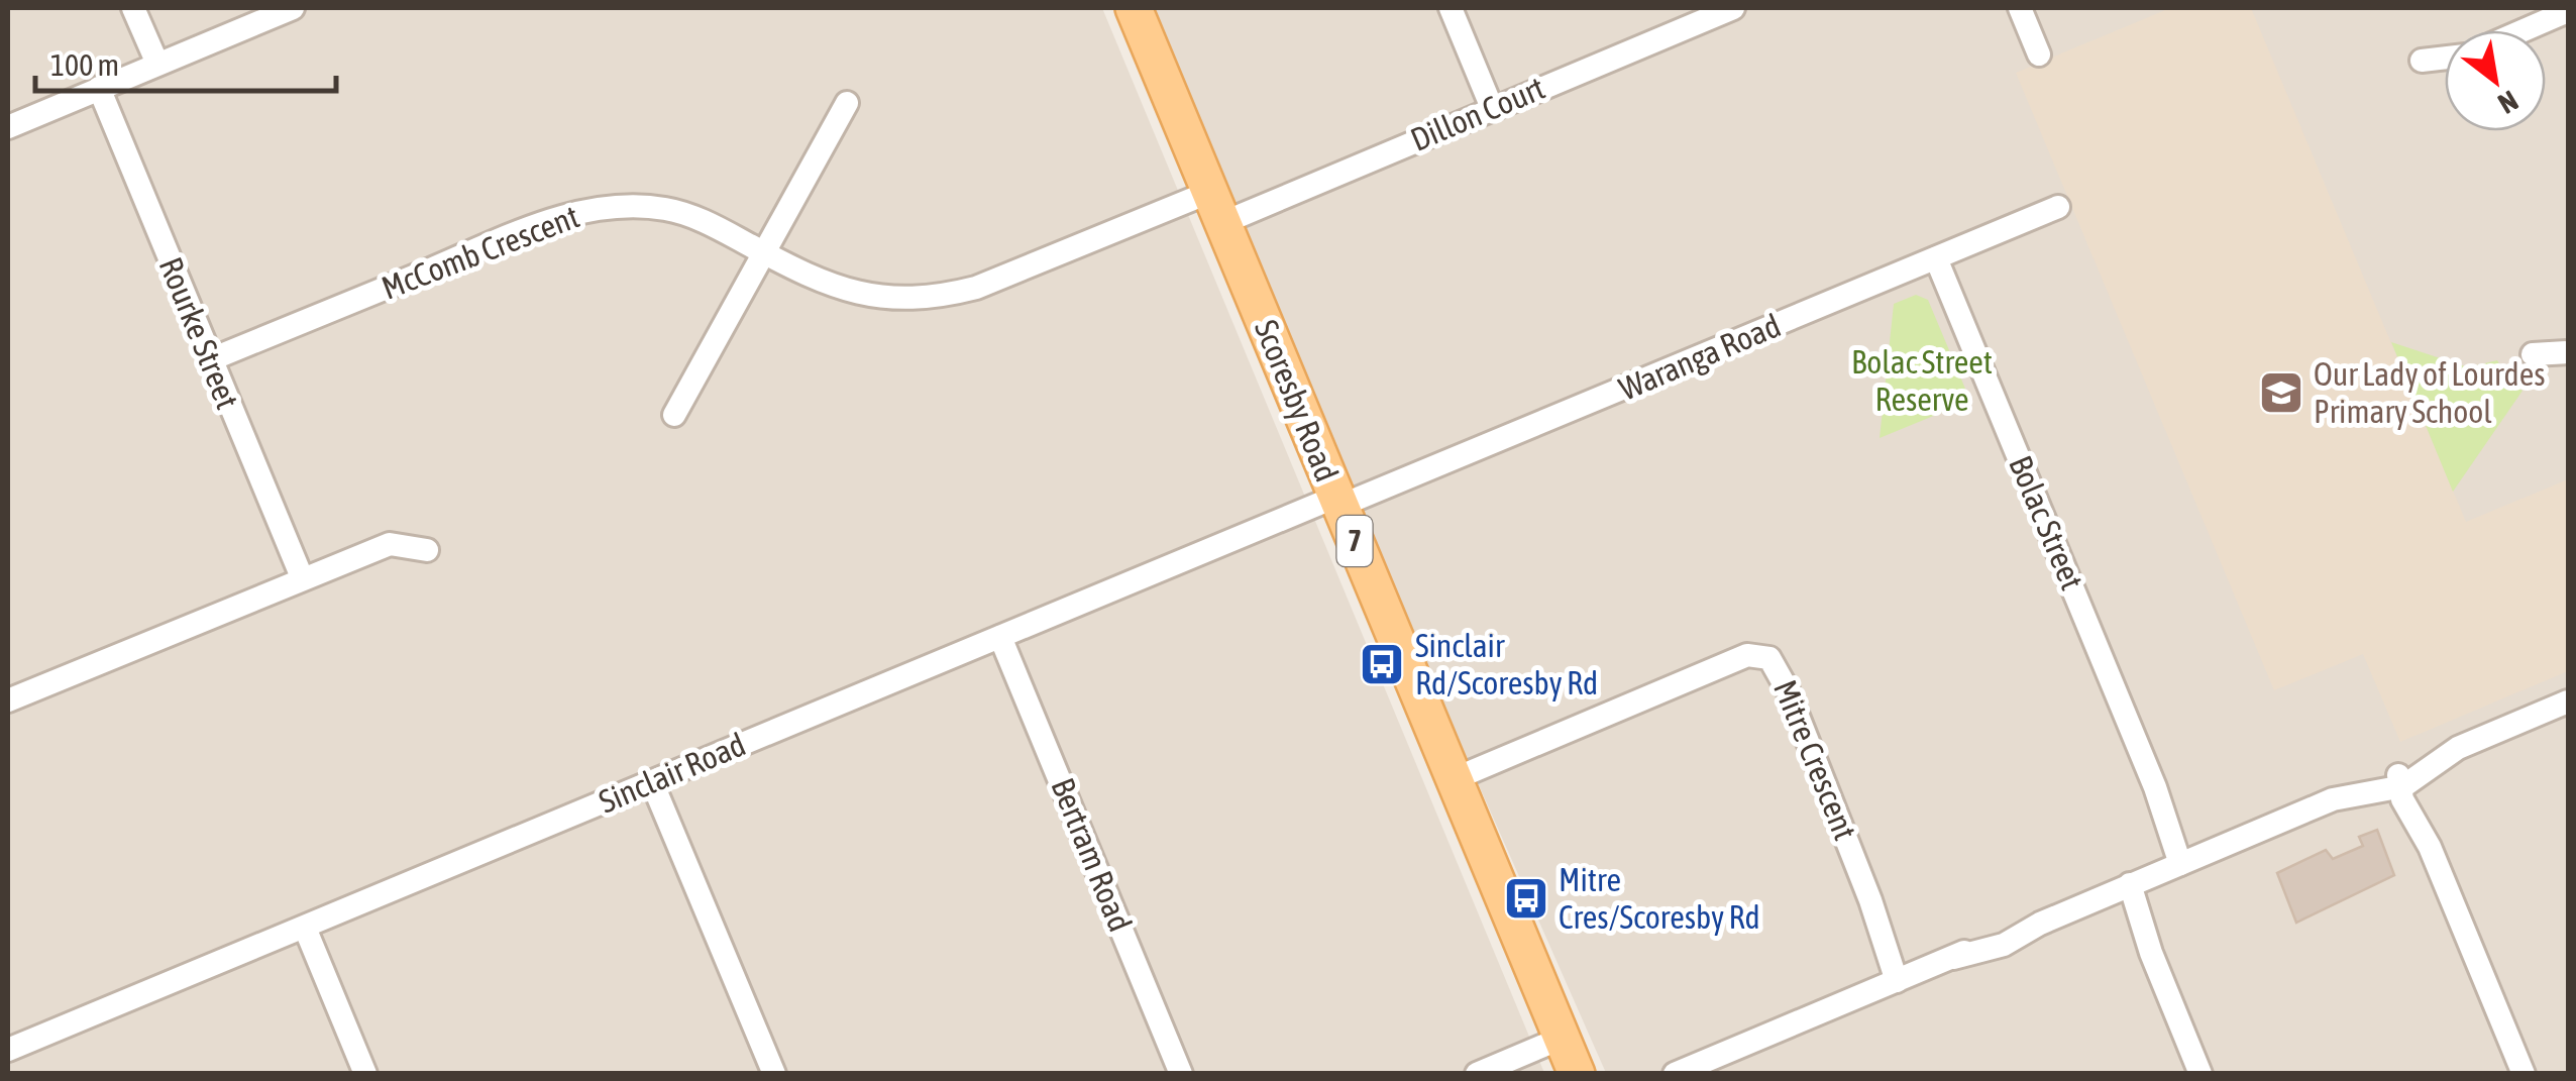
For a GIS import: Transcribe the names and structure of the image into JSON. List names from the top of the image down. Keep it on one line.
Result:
{"streets":{"main road":["Scoresby Road","7"],"street":["Dillon Court","McComb Crescent","Rourke Street","Waranga Road","Bolac Street","Mitre Crescent","Sinclair Road","Bertram Road"]},"crossings":[["Dillon Court","McComb Crescent"],["Dillon Court","Scoresby Road"],["McComb Crescent","Rourke Street"],["McComb Crescent","Scoresby Road"],["Waranga Road","Scoresby Road"],["Waranga Road","Bolac Street"],["Waranga Road","Sinclair Road"],["Scoresby Road","Mitre Crescent"],["Scoresby Road","Sinclair Road"],["Sinclair Road","Bertram Road"]],"parks":["Bolac Street Reserve"],"places":{"school or university":["Our Lady of Lourdes Primary School"],"bus stop":["Sinclair Rd/Scoresby Rd","Mitre Cres/Scoresby Rd"]},"scale_bar":"100 m","north":"bottom right"}
